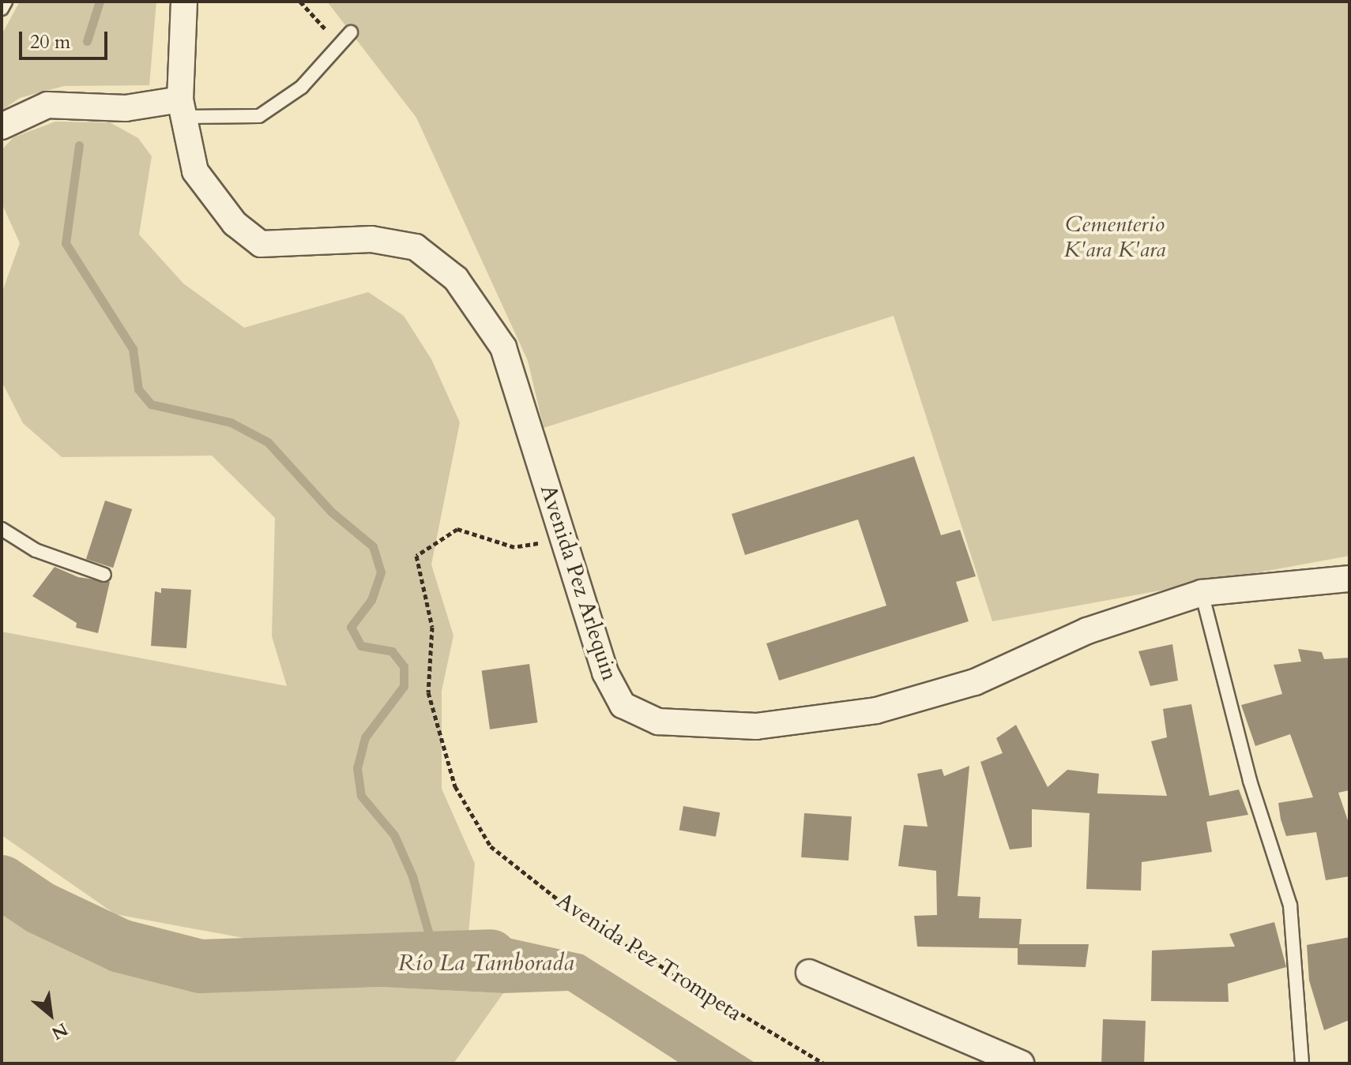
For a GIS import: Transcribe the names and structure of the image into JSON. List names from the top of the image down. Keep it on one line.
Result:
{"streets":{"street":["Avenida Pez Arlequin"],"path":["Avenida Pez Trompeta"]},"crossings":[["Avenida Pez Arlequin","Avenida Pez Trompeta"]],"water":["Río La Tamborada"],"parks":["Cementerio K'ara K'ara"],"scale_bar":"20 m","north":"bottom right"}
